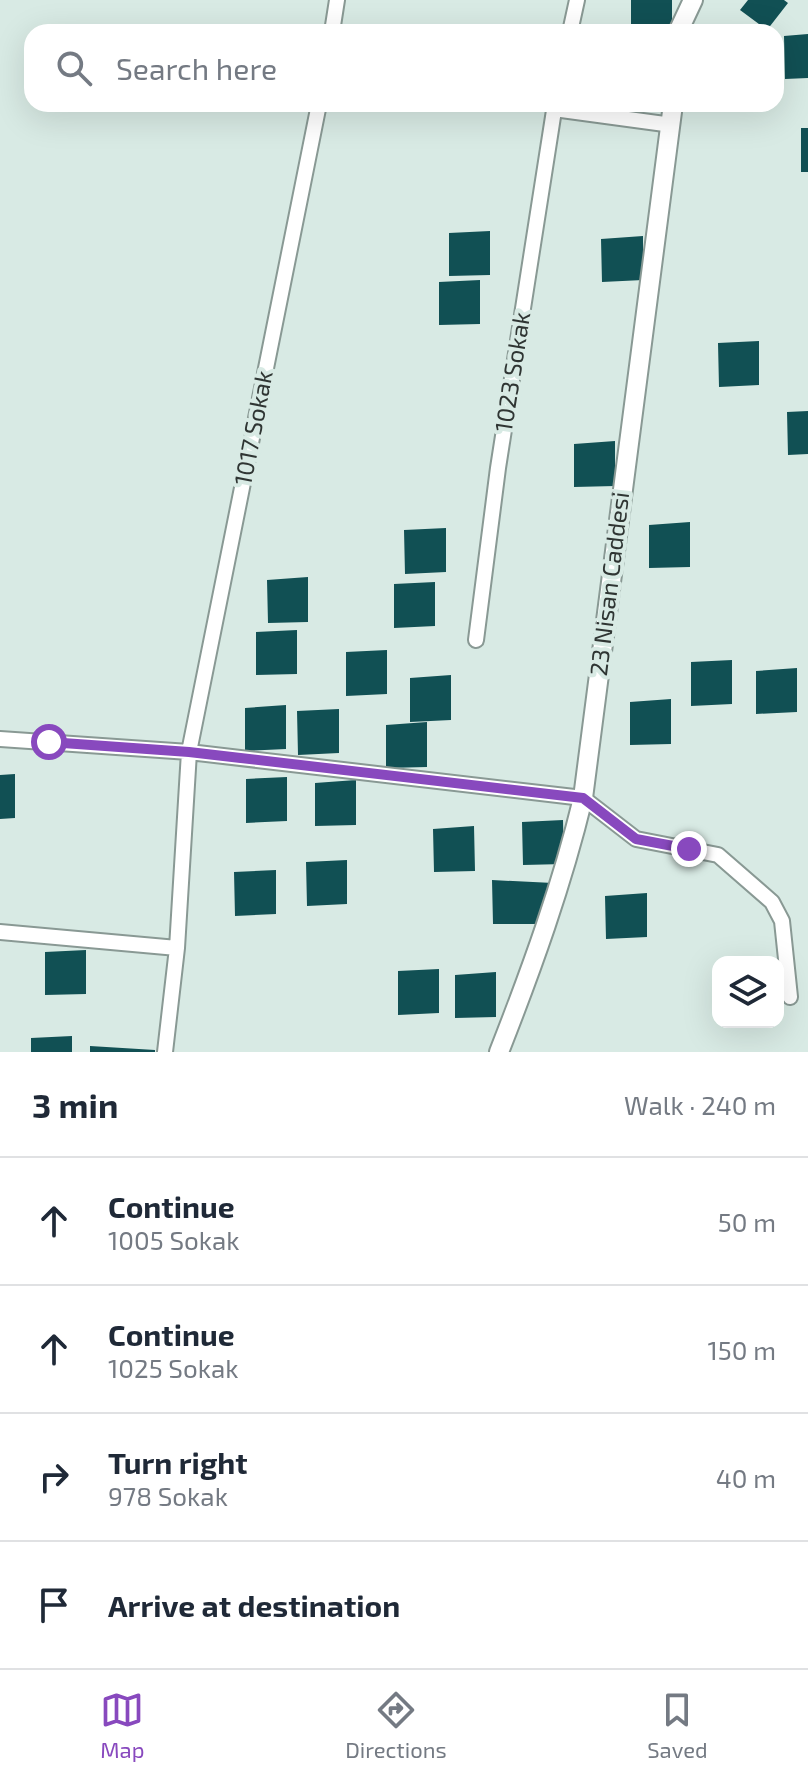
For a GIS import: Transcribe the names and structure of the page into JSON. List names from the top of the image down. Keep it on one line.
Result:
{"streets":{"street":["1023 Sokak","1017 Sokak","23 Nisan Caddesi"]},"page":{"search":"Search here","heading":["3 min","Walk · 240 m"],"list":[["Continue","1005 Sokak","50 m"],["Continue","1025 Sokak","150 m"],["Turn right","978 Sokak","40 m"],"Arrive at destination"],"nav":["Map","Directions","Saved"]}}
